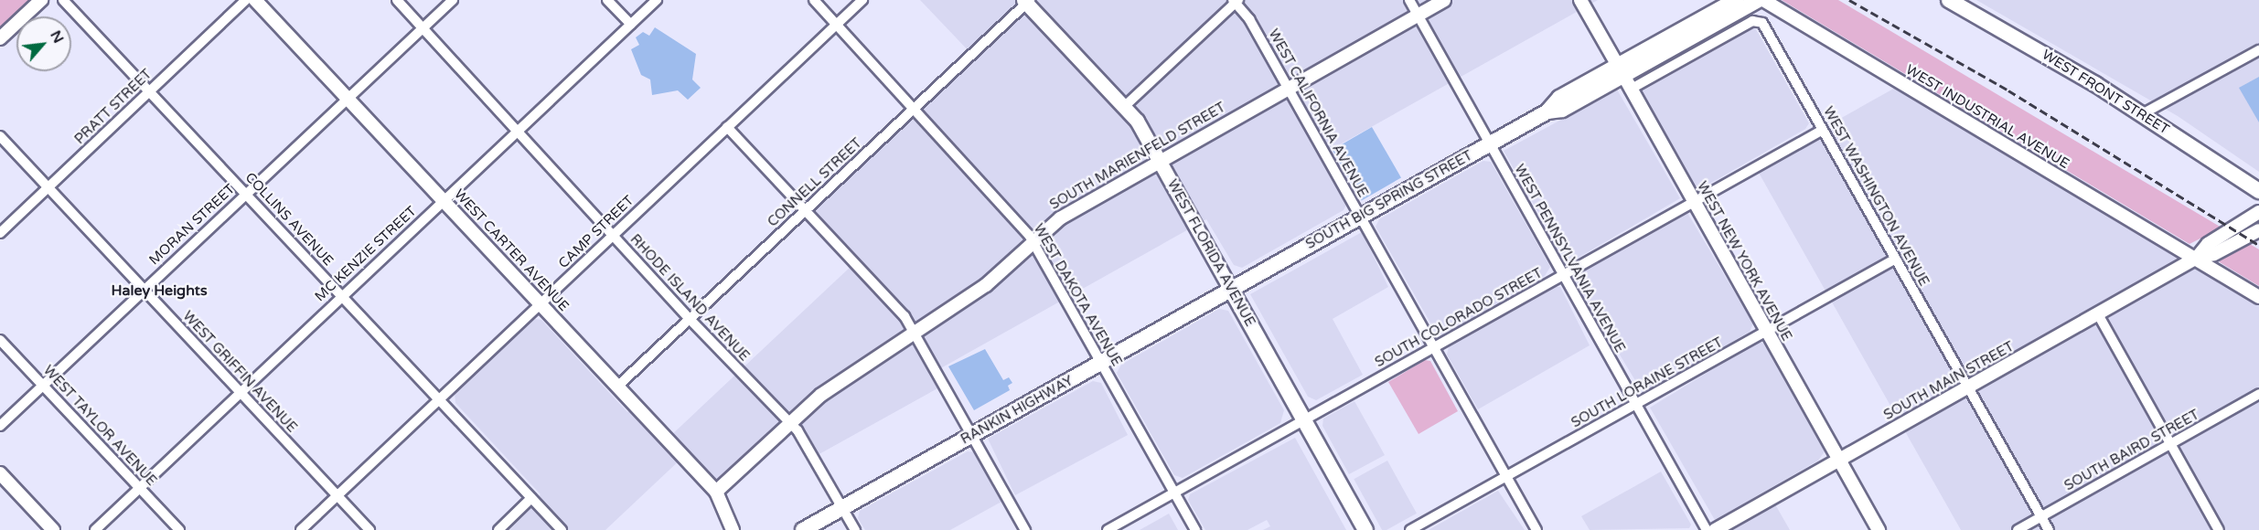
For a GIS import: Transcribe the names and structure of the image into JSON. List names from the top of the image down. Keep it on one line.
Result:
{"streets":{"main road":["WEST FRONT STREET","SOUTH BIG SPRING STREET","WEST FLORIDA AVENUE","RANKIN HIGHWAY"],"street":["PRATT STREET","WEST CALIFORNIA AVENUE","WEST INDUSTRIAL AVENUE","SOUTH MARIENFELD STREET","CONNELL STREET","WEST WASHINGTON AVENUE","COLLINS AVENUE","MORAN STREET","CAMP STREET","WEST CARTER AVENUE","MC KENZIE STREET","WEST PENNSYLVANIA AVENUE","WEST NEW YORK AVENUE","WEST DAKOTA AVENUE","RHODE ISLAND AVENUE","SOUTH COLORADO STREET","WEST GRIFFIN AVENUE","SOUTH MAIN STREET","SOUTH LORAINE STREET","WEST TAYLOR AVENUE","SOUTH BAIRD STREET"]},"crossings":[["PRATT STREET","COLLINS AVENUE"],["PRATT STREET","WEST GRIFFIN AVENUE"],["WEST CALIFORNIA AVENUE","SOUTH MARIENFELD STREET"],["WEST CALIFORNIA AVENUE","SOUTH BIG SPRING STREET"],["WEST CALIFORNIA AVENUE","SOUTH COLORADO STREET"],["WEST CALIFORNIA AVENUE","SOUTH LORAINE STREET"],["WEST INDUSTRIAL AVENUE","SOUTH BIG SPRING STREET"],["WEST INDUSTRIAL AVENUE","SOUTH MAIN STREET"],["SOUTH MARIENFELD STREET","WEST CARTER AVENUE"],["SOUTH MARIENFELD STREET","WEST FLORIDA AVENUE"],["SOUTH MARIENFELD STREET","WEST PENNSYLVANIA AVENUE"],["SOUTH MARIENFELD STREET","WEST DAKOTA AVENUE"],["SOUTH MARIENFELD STREET","RHODE ISLAND AVENUE"],["CONNELL STREET","WEST CARTER AVENUE"],["CONNELL STREET","WEST FLORIDA AVENUE"],["CONNELL STREET","WEST DAKOTA AVENUE"],["CONNELL STREET","RHODE ISLAND AVENUE"],["WEST WASHINGTON AVENUE","SOUTH BIG SPRING STREET"],["WEST WASHINGTON AVENUE","SOUTH COLORADO STREET"],["WEST WASHINGTON AVENUE","SOUTH MAIN STREET"],["WEST WASHINGTON AVENUE","SOUTH LORAINE STREET"],["WEST WASHINGTON AVENUE","SOUTH BAIRD STREET"],["SOUTH BIG SPRING STREET","WEST FLORIDA AVENUE"],["SOUTH BIG SPRING STREET","WEST PENNSYLVANIA AVENUE"],["SOUTH BIG SPRING STREET","WEST NEW YORK AVENUE"],["SOUTH BIG SPRING STREET","RANKIN HIGHWAY"],["COLLINS AVENUE","MORAN STREET"],["COLLINS AVENUE","CAMP STREET"],["COLLINS AVENUE","MC KENZIE STREET"],["MORAN STREET","WEST CARTER AVENUE"],["MORAN STREET","RHODE ISLAND AVENUE"],["MORAN STREET","WEST GRIFFIN AVENUE"],["MORAN STREET","WEST TAYLOR AVENUE"],["CAMP STREET","WEST CARTER AVENUE"],["CAMP STREET","WEST DAKOTA AVENUE"],["CAMP STREET","RHODE ISLAND AVENUE"],["CAMP STREET","WEST GRIFFIN AVENUE"],["WEST CARTER AVENUE","MC KENZIE STREET"],["WEST FLORIDA AVENUE","SOUTH COLORADO STREET"],["WEST FLORIDA AVENUE","RANKIN HIGHWAY"],["MC KENZIE STREET","RHODE ISLAND AVENUE"],["MC KENZIE STREET","WEST GRIFFIN AVENUE"],["MC KENZIE STREET","WEST TAYLOR AVENUE"],["WEST PENNSYLVANIA AVENUE","SOUTH COLORADO STREET"],["WEST PENNSYLVANIA AVENUE","SOUTH LORAINE STREET"],["WEST NEW YORK AVENUE","SOUTH COLORADO STREET"],["WEST NEW YORK AVENUE","SOUTH MAIN STREET"],["WEST NEW YORK AVENUE","SOUTH LORAINE STREET"],["WEST DAKOTA AVENUE","SOUTH COLORADO STREET"],["WEST DAKOTA AVENUE","RANKIN HIGHWAY"],["RHODE ISLAND AVENUE","RANKIN HIGHWAY"]],"districts":["Haley Heights"],"north":"top right"}
